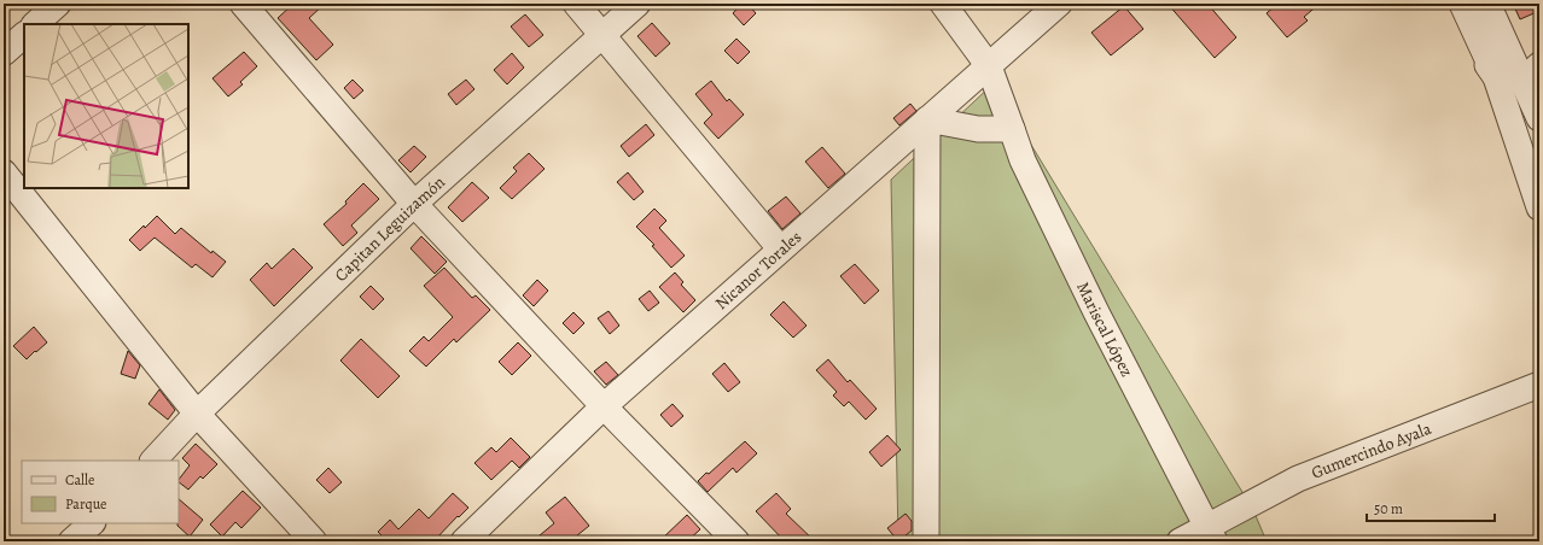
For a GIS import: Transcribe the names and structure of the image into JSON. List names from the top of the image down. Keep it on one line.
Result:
{"streets":{"street":["Capitan Leguizamón","Nicanor Torales","Mariscal López","Gumercindo Ayala"]},"crossings":[["Nicanor Torales","Mariscal López"],["Mariscal López","Gumercindo Ayala"]],"legend":["Calle","Parque"],"scale_bar":"50 m"}
